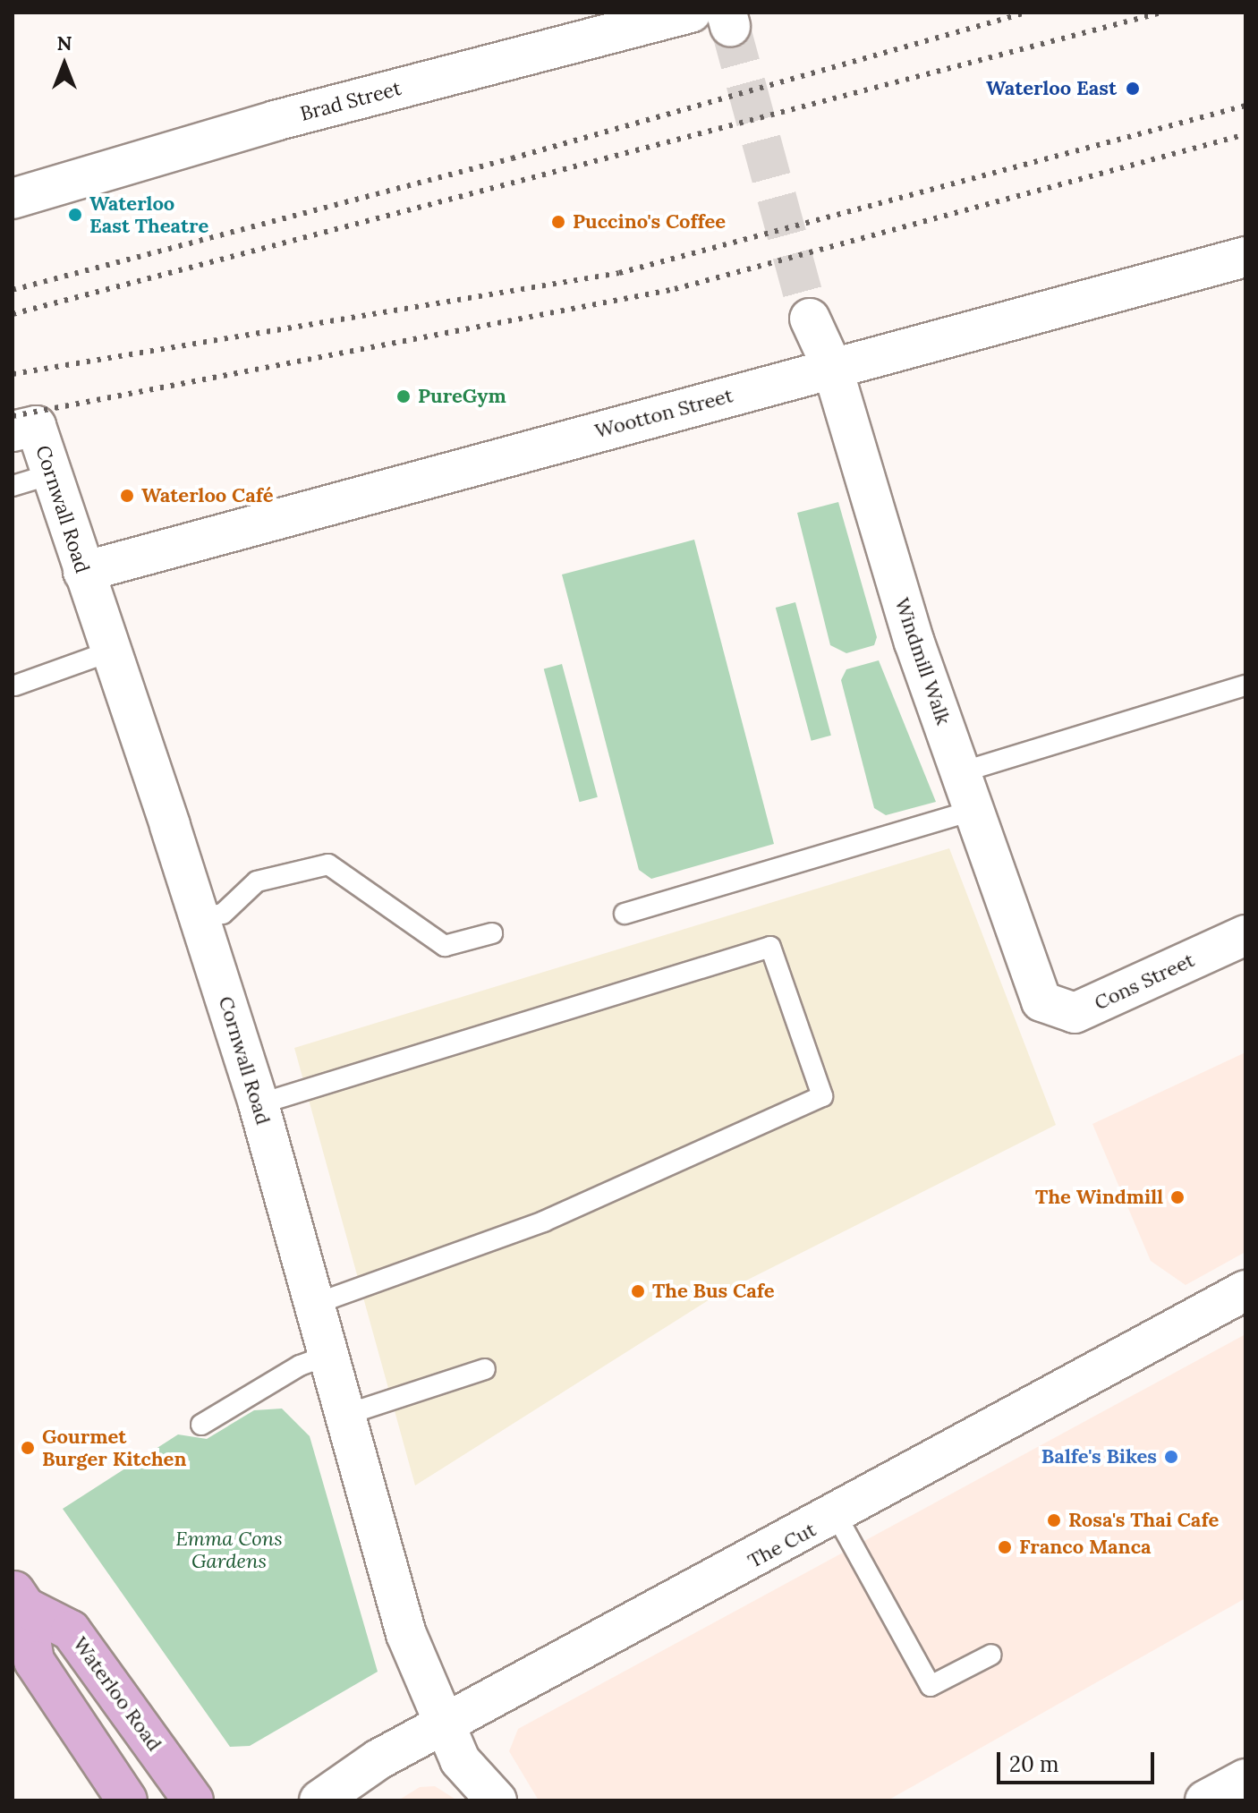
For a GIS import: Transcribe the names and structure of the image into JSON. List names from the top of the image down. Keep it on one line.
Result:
{"streets":{"main road":["Waterloo Road"],"street":["Brad Street","Wootton Street","Cornwall Road","Windmill Walk","Cons Street","The Cut"]},"crossings":[["Wootton Street","Cornwall Road"],["Wootton Street","Windmill Walk"],["Cornwall Road","The Cut"],["Windmill Walk","Cons Street"]],"parks":["Emma Cons Gardens"],"places":["Waterloo East","Waterloo East Theatre","Puccino's Coffee","PureGym","Waterloo Café","The Windmill","The Bus Cafe","Gourmet Burger Kitchen","Balfe's Bikes","Rosa's Thai Cafe","Franco Manca"],"scale_bar":"20 m","north":"top"}
